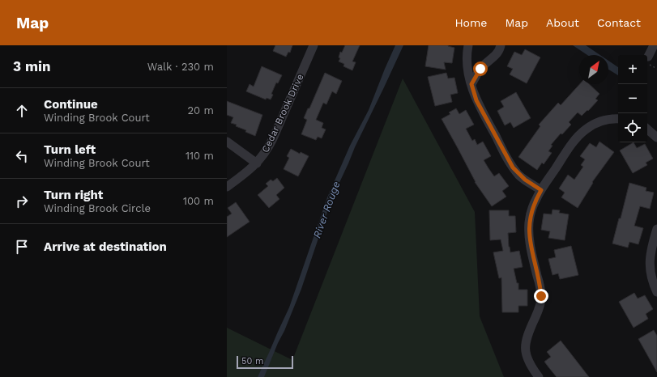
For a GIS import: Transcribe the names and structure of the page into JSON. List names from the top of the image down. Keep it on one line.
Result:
{"streets":{"street":["Cedar Brook Drive"]},"water":["River Rouge"],"scale_bar":"50 m","north":"top right","page":{"header":"Map","nav":["Home","Map","About","Contact"],"heading":["3 min","Walk · 230 m"],"map_buttons":["+","−"],"list":[["Continue","Winding Brook Court","20 m"],["Turn left","Winding Brook Court","110 m"],["Turn right","Winding Brook Circle","100 m"],"Arrive at destination"],"scale":"50 m"}}
